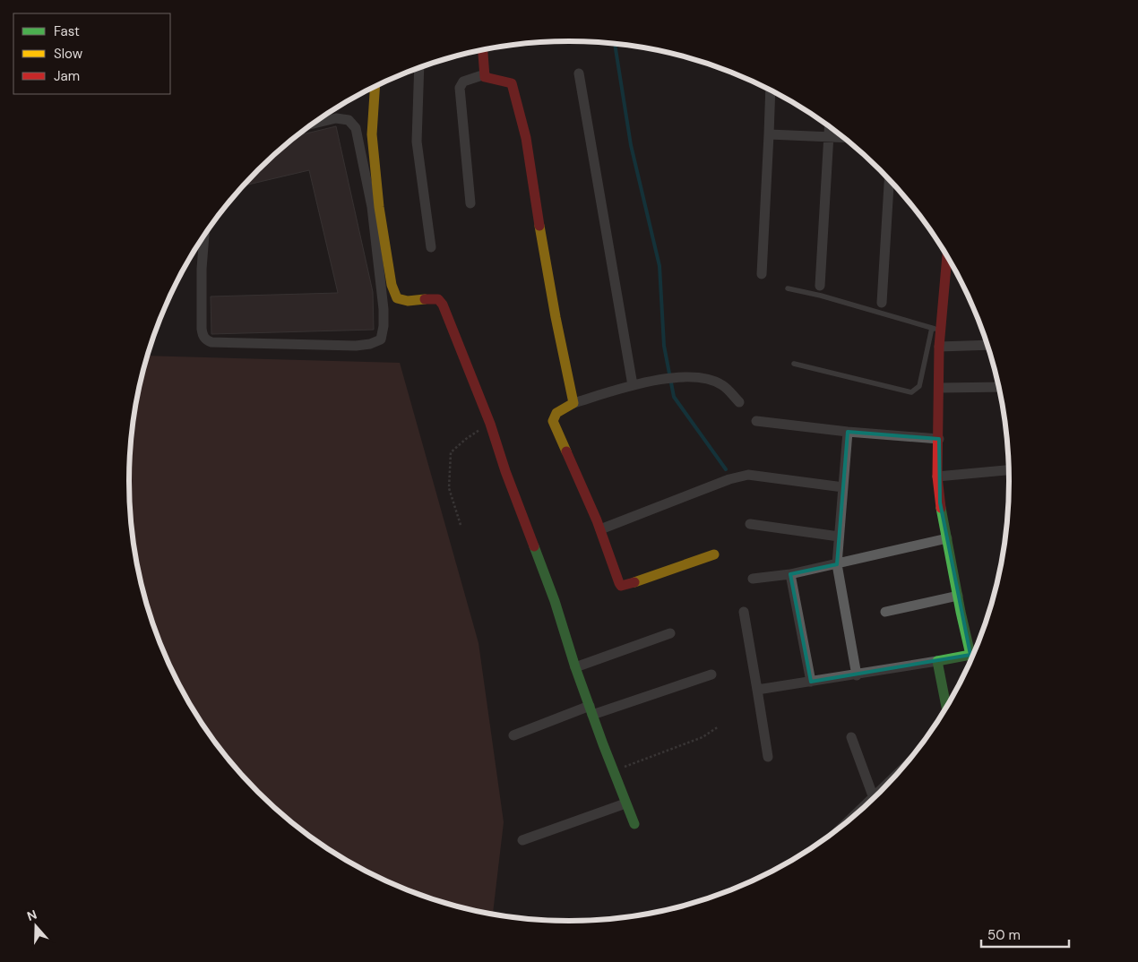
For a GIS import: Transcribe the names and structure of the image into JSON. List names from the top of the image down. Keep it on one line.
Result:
{"legend":["Fast","Slow","Jam"],"scale_bar":"50 m","north":"top"}
